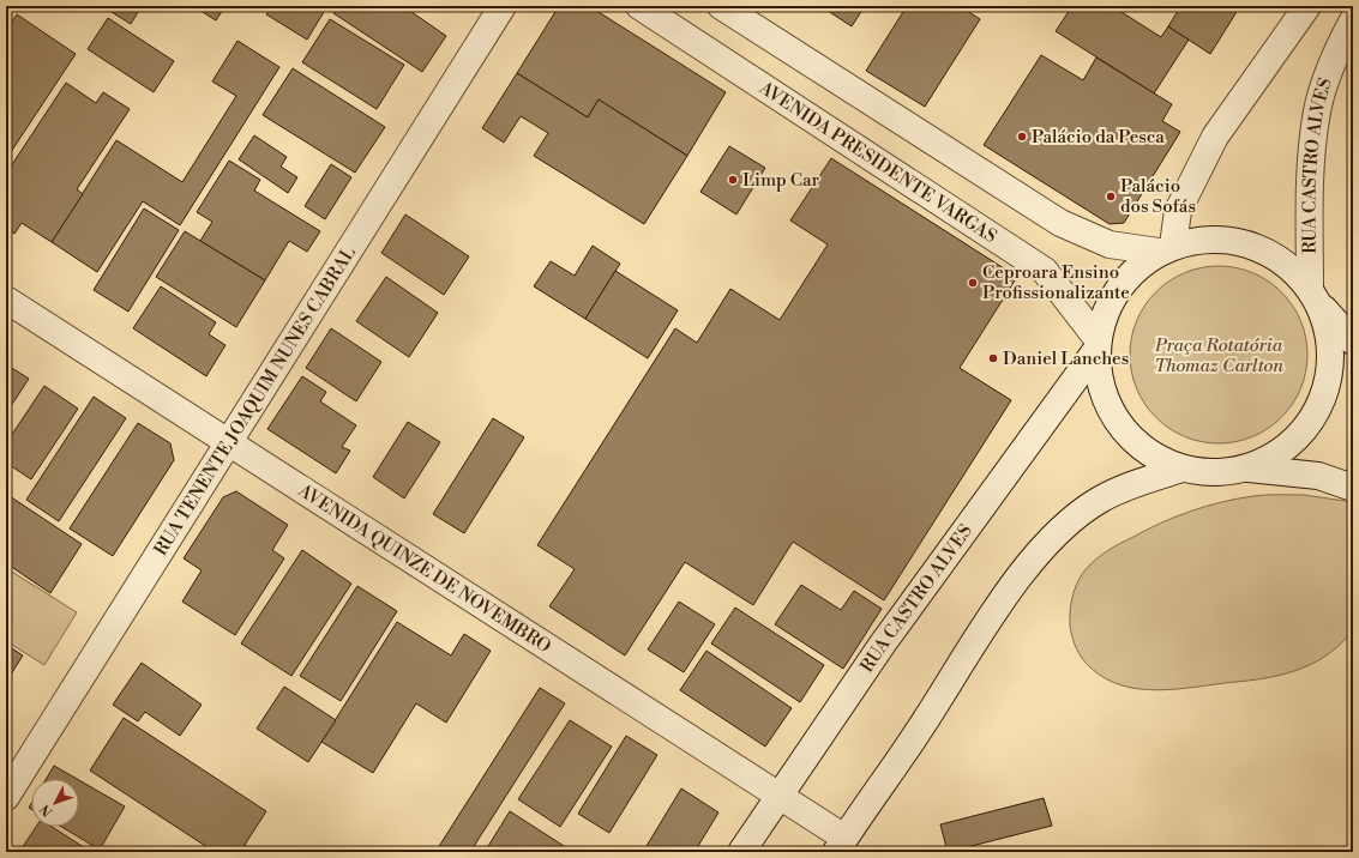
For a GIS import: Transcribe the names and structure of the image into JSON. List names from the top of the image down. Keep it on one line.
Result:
{"streets":{"street":["AVENIDA PRESIDENTE VARGAS","RUA CASTRO ALVES","RUA TENENTE JOAQUIM NUNES CABRAL","AVENIDA QUINZE DE NOVEMBRO"]},"crossings":[["AVENIDA PRESIDENTE VARGAS","RUA CASTRO ALVES"],["RUA CASTRO ALVES","AVENIDA QUINZE DE NOVEMBRO"],["RUA TENENTE JOAQUIM NUNES CABRAL","AVENIDA QUINZE DE NOVEMBRO"]],"parks":["Praça Rotatória Thomaz Carlton"],"places":["Palácio da Pesca","Limp Car","Palácio dos Sofás","Ceproara Ensino Profissionalizante","Daniel Lanches"],"north":"bottom left"}
